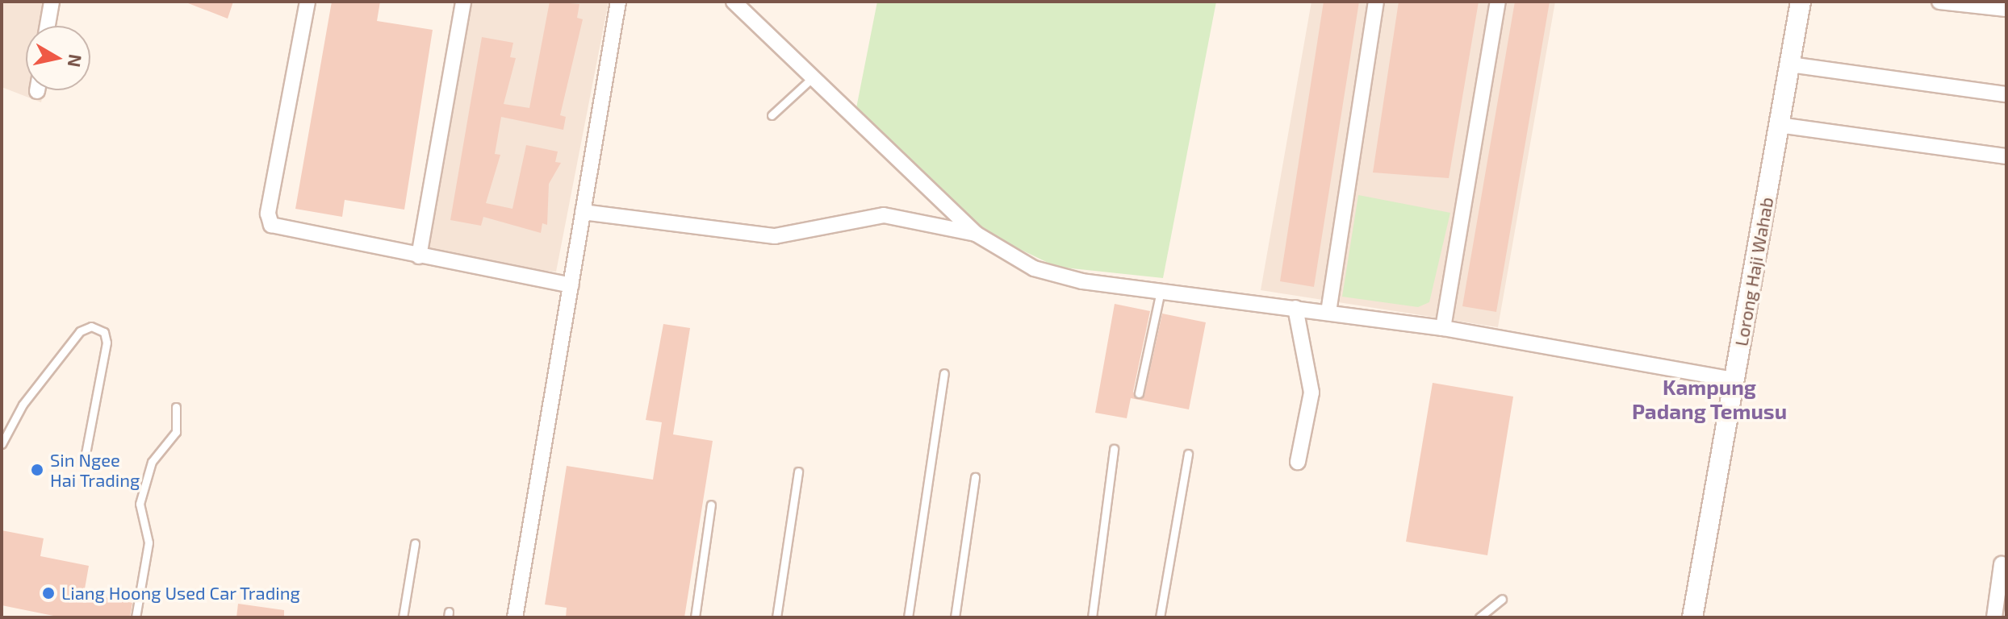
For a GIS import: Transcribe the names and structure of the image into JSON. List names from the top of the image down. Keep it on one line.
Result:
{"streets":{"street":["Lorong Haji Wahab"]},"districts":["Kampung Padang Temusu"],"places":["Sin Ngee Hai Trading","Liang Hoong Used Car Trading"],"north":"right"}
